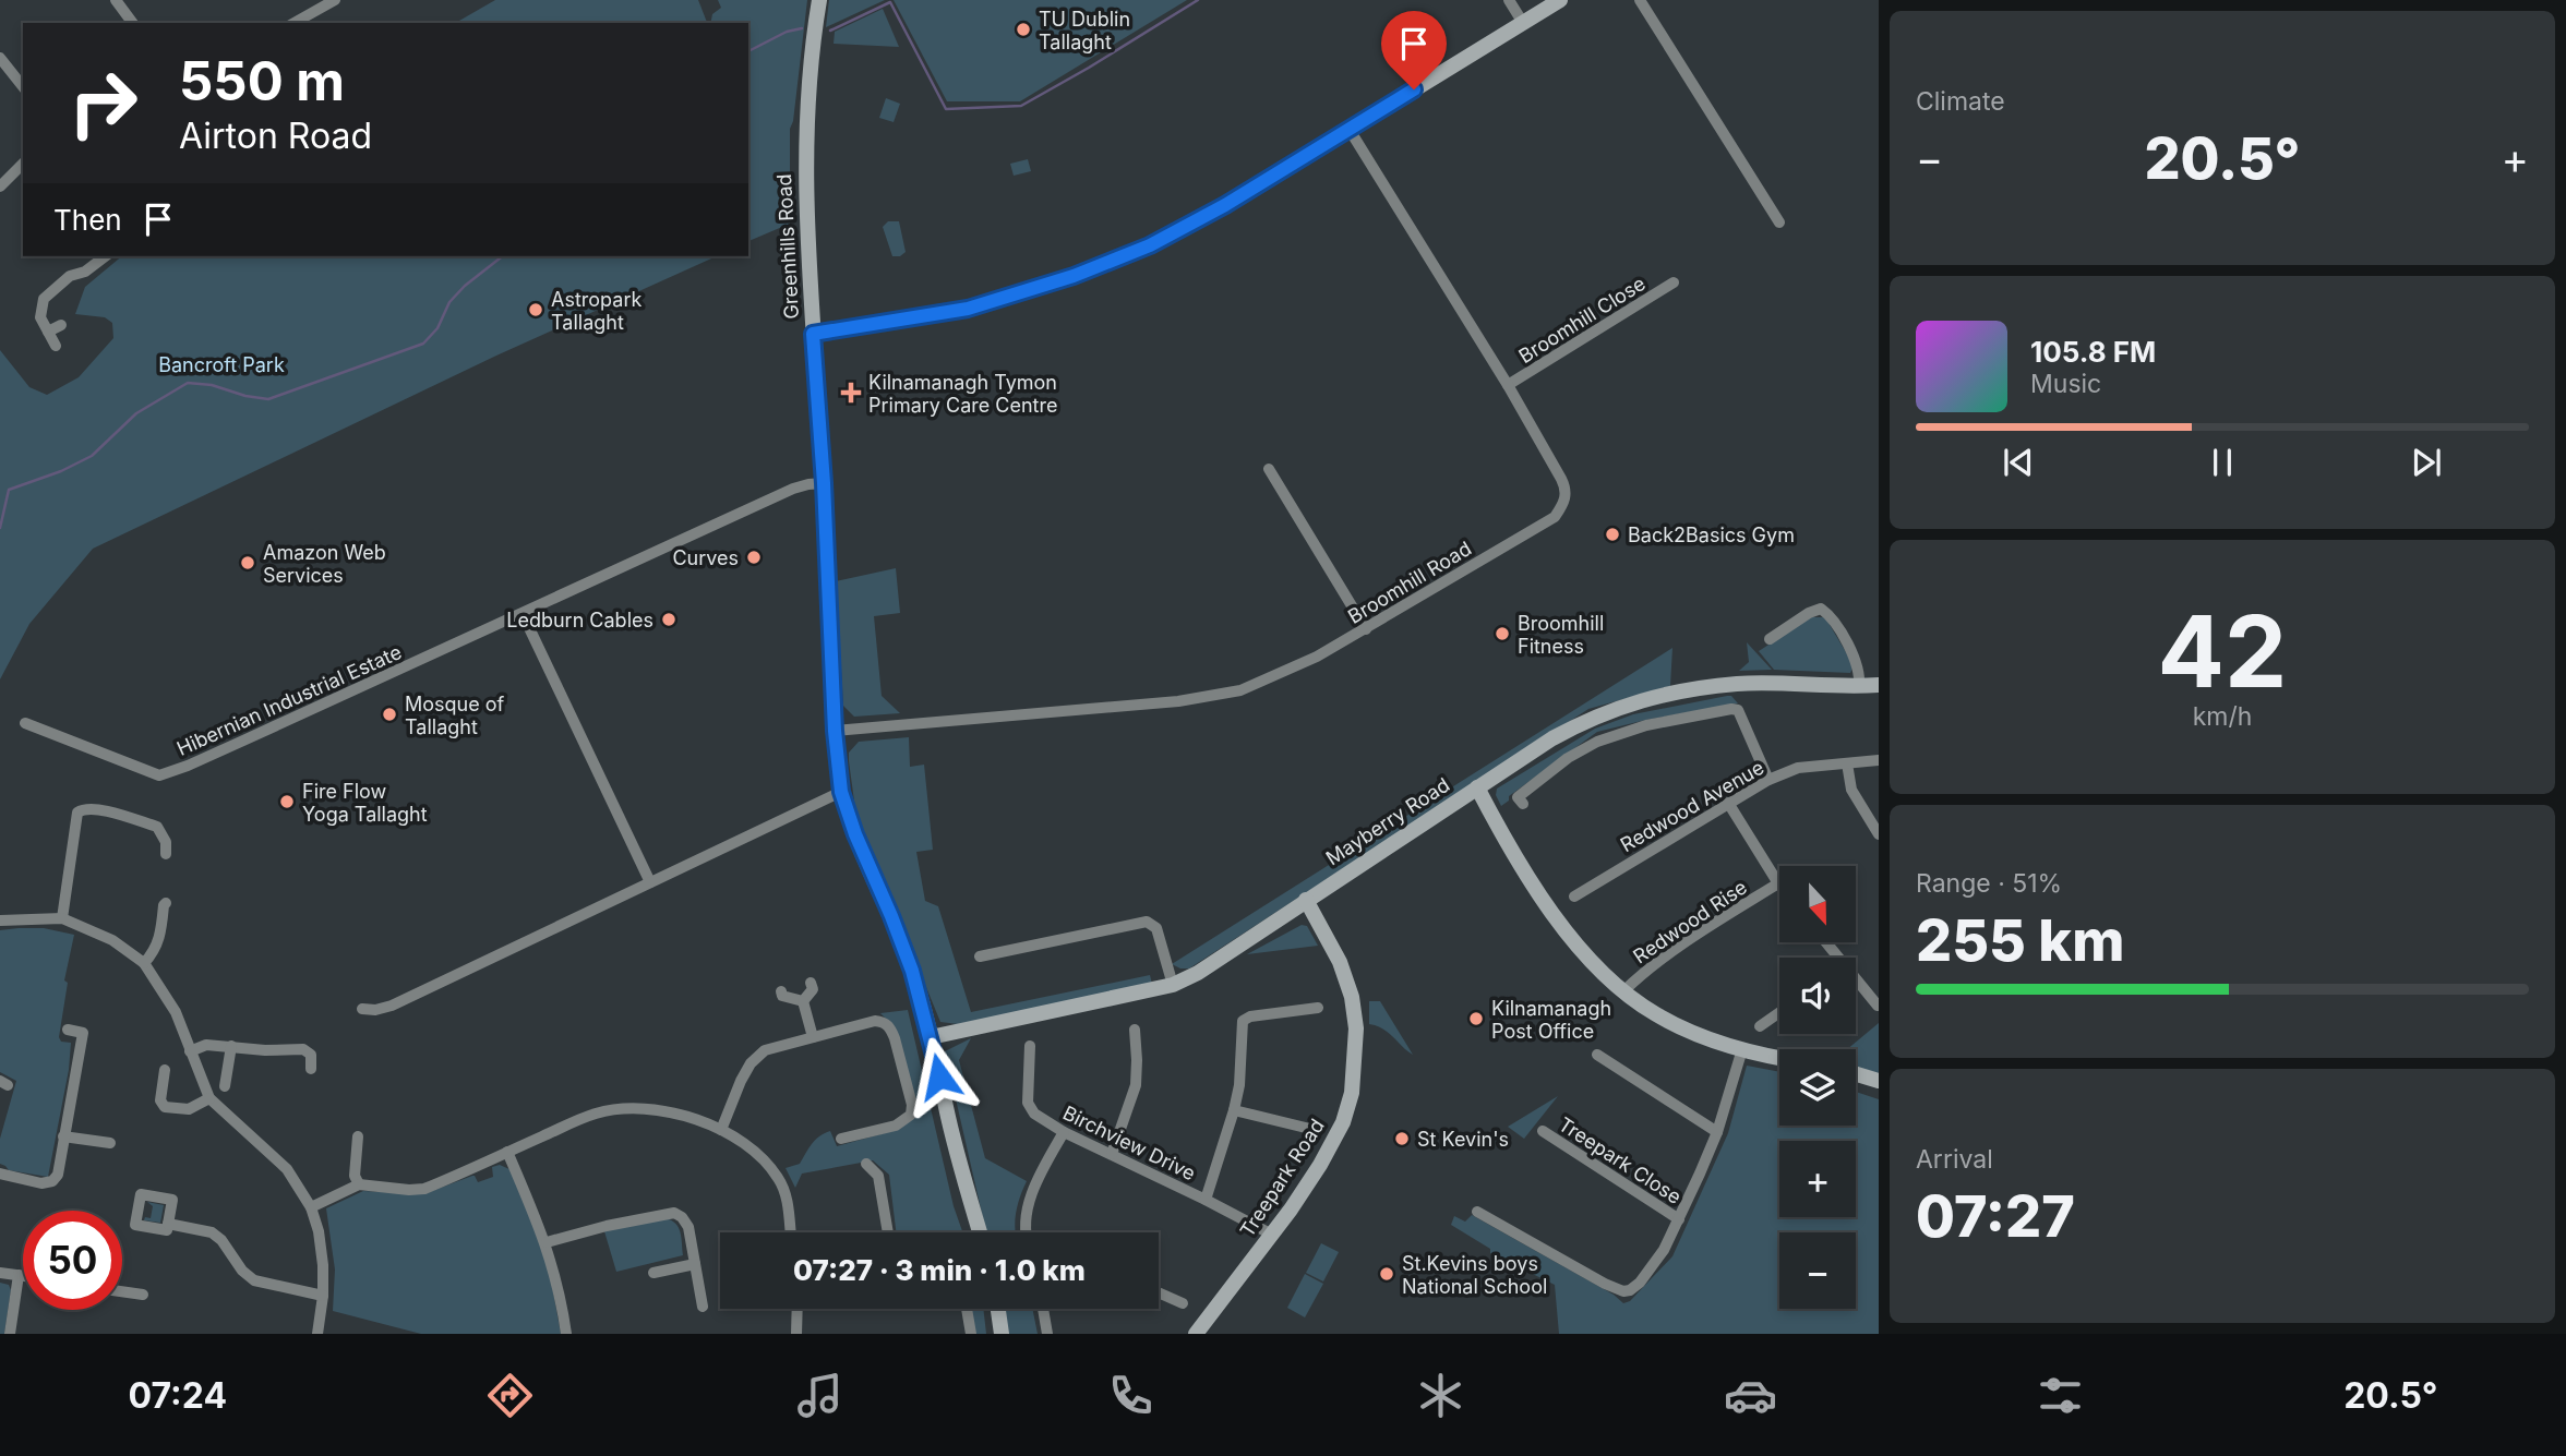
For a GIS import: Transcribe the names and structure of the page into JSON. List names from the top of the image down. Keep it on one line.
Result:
{"streets":{"street":["Greenhills Road","Broomhill Close","Broomhill Road","Hibernian Industrial Estate","Redwood Avenue","Mayberry Road","Redwood Rise","Birchview Drive","Treepark Close","Treepark Road"]},"crossings":[["Greenhills Road","Broomhill Road"],["Greenhills Road","Hibernian Industrial Estate"],["Greenhills Road","Mayberry Road"],["Broomhill Close","Broomhill Road"],["Mayberry Road","Treepark Road"],["Birchview Drive","Treepark Road"]],"parks":["Bancroft Park"],"places":{"other":["TU Dublin Tallaght","Astropark Tallaght","Back2Basics Gym","Curves","Amazon Web Services","Ledburn Cables","Broomhill Fitness","Mosque of Tallaght","Fire Flow Yoga Tallaght","Kilnamanagh Post Office","St Kevin's","St.Kevins boys National School"],"health":["Kilnamanagh Tymon Primary Care Centre"]},"north":"bottom","page":{"tile":["Climate",["42","km/h"],["Range · 51%","255 km"],["Arrival","07:27"]],"turn":["550 m","Airton Road"],"heat":["−","20.5°","+"],"then":"Then","song":["105.8 FM","Music"],"map_buttons":["+","−"],"limit":"50","trip":"07:27 · 3 min · 1.0 km","tabs":["07:24","20.5°"]}}
